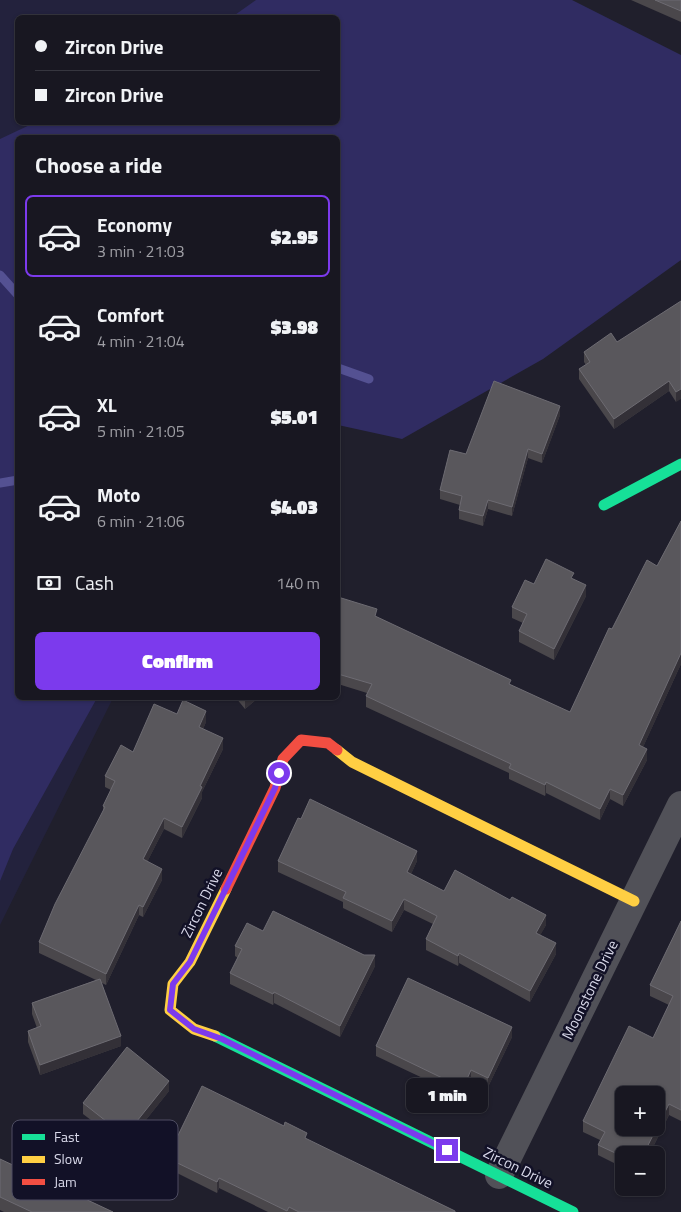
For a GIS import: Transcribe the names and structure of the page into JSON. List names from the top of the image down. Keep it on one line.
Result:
{"streets":{"street":["Zircon Drive","Moonstone Drive"]},"crossings":[["Zircon Drive","Moonstone Drive"]],"legend":["Fast","Slow","Jam"],"page":{"banner":["Zircon Drive","Zircon Drive"],"heading":"Choose a ride","list":[{"name":"Economy","note":"3 min · 21:03","value":"$2.95"},{"name":"Comfort","note":"4 min · 21:04","value":"$3.98"},{"name":"XL","note":"5 min · 21:05","value":"$5.01"},{"name":"Moto","note":"6 min · 21:06","value":"$4.03"}],"pay":["Cash","140 m"],"buttons":"Confirm","bubble":"1 min","map_buttons":["+","−"]}}
